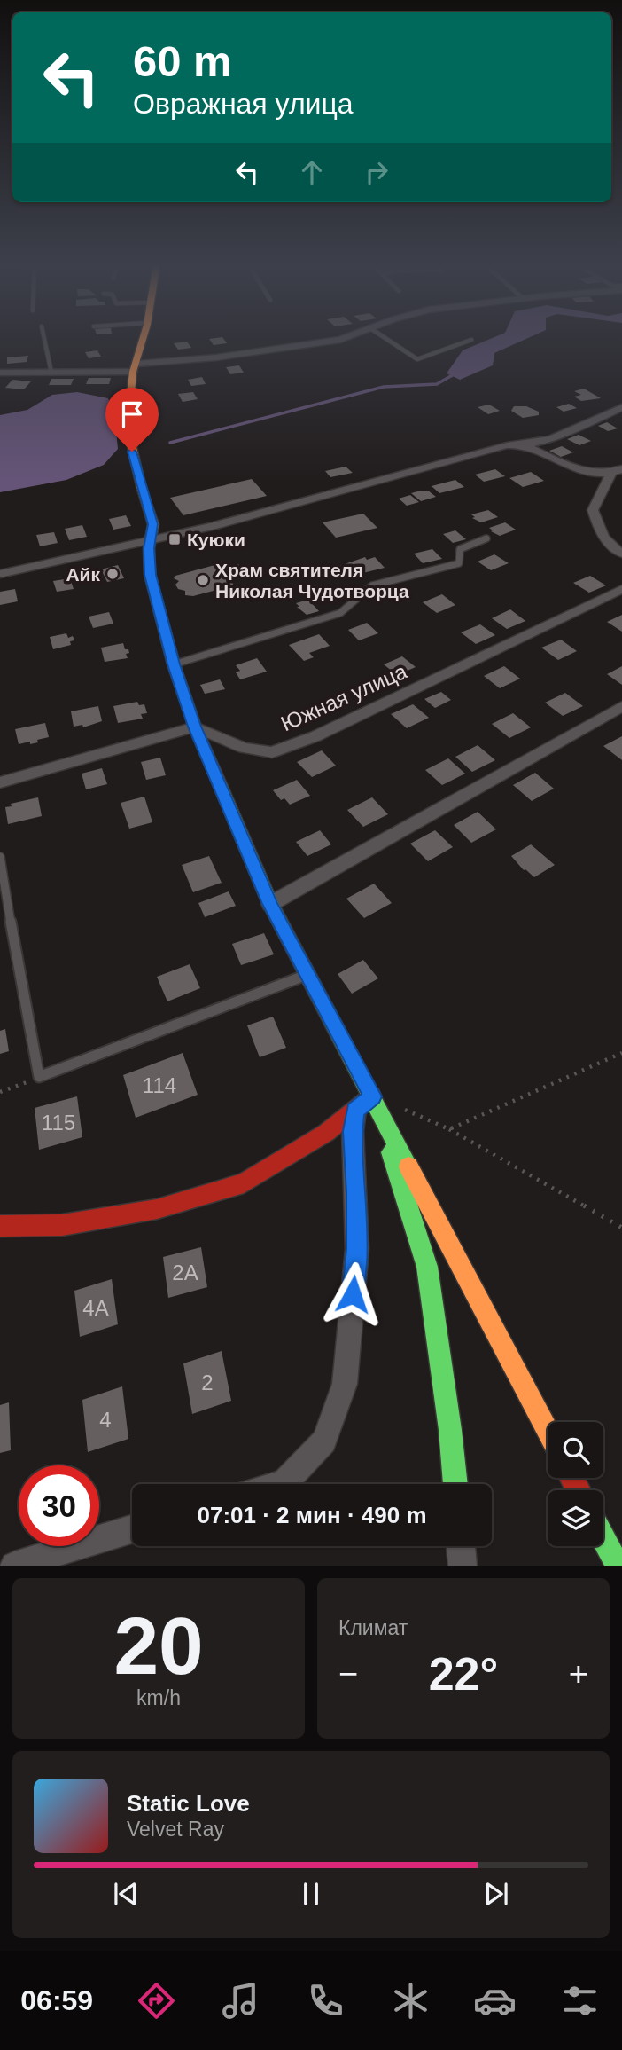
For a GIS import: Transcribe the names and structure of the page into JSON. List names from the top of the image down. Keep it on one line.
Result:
{"streets":{"street":["Южная улица"]},"places":{"transit":["Куюки"],"other":["Айк","Храм святителя Николая Чудотворца"]},"house_numbers":["114","115","2А","4А","2","4"],"page":{"turn":["60 m","Овражная улица"],"limit":"30","trip":"07:01 · 2 мин · 490 m","tile":[["20","km/h"],"Климат"],"heat":["−","22°","+"],"song":["Static Love","Velvet Ray"],"tabs":"06:59"}}
